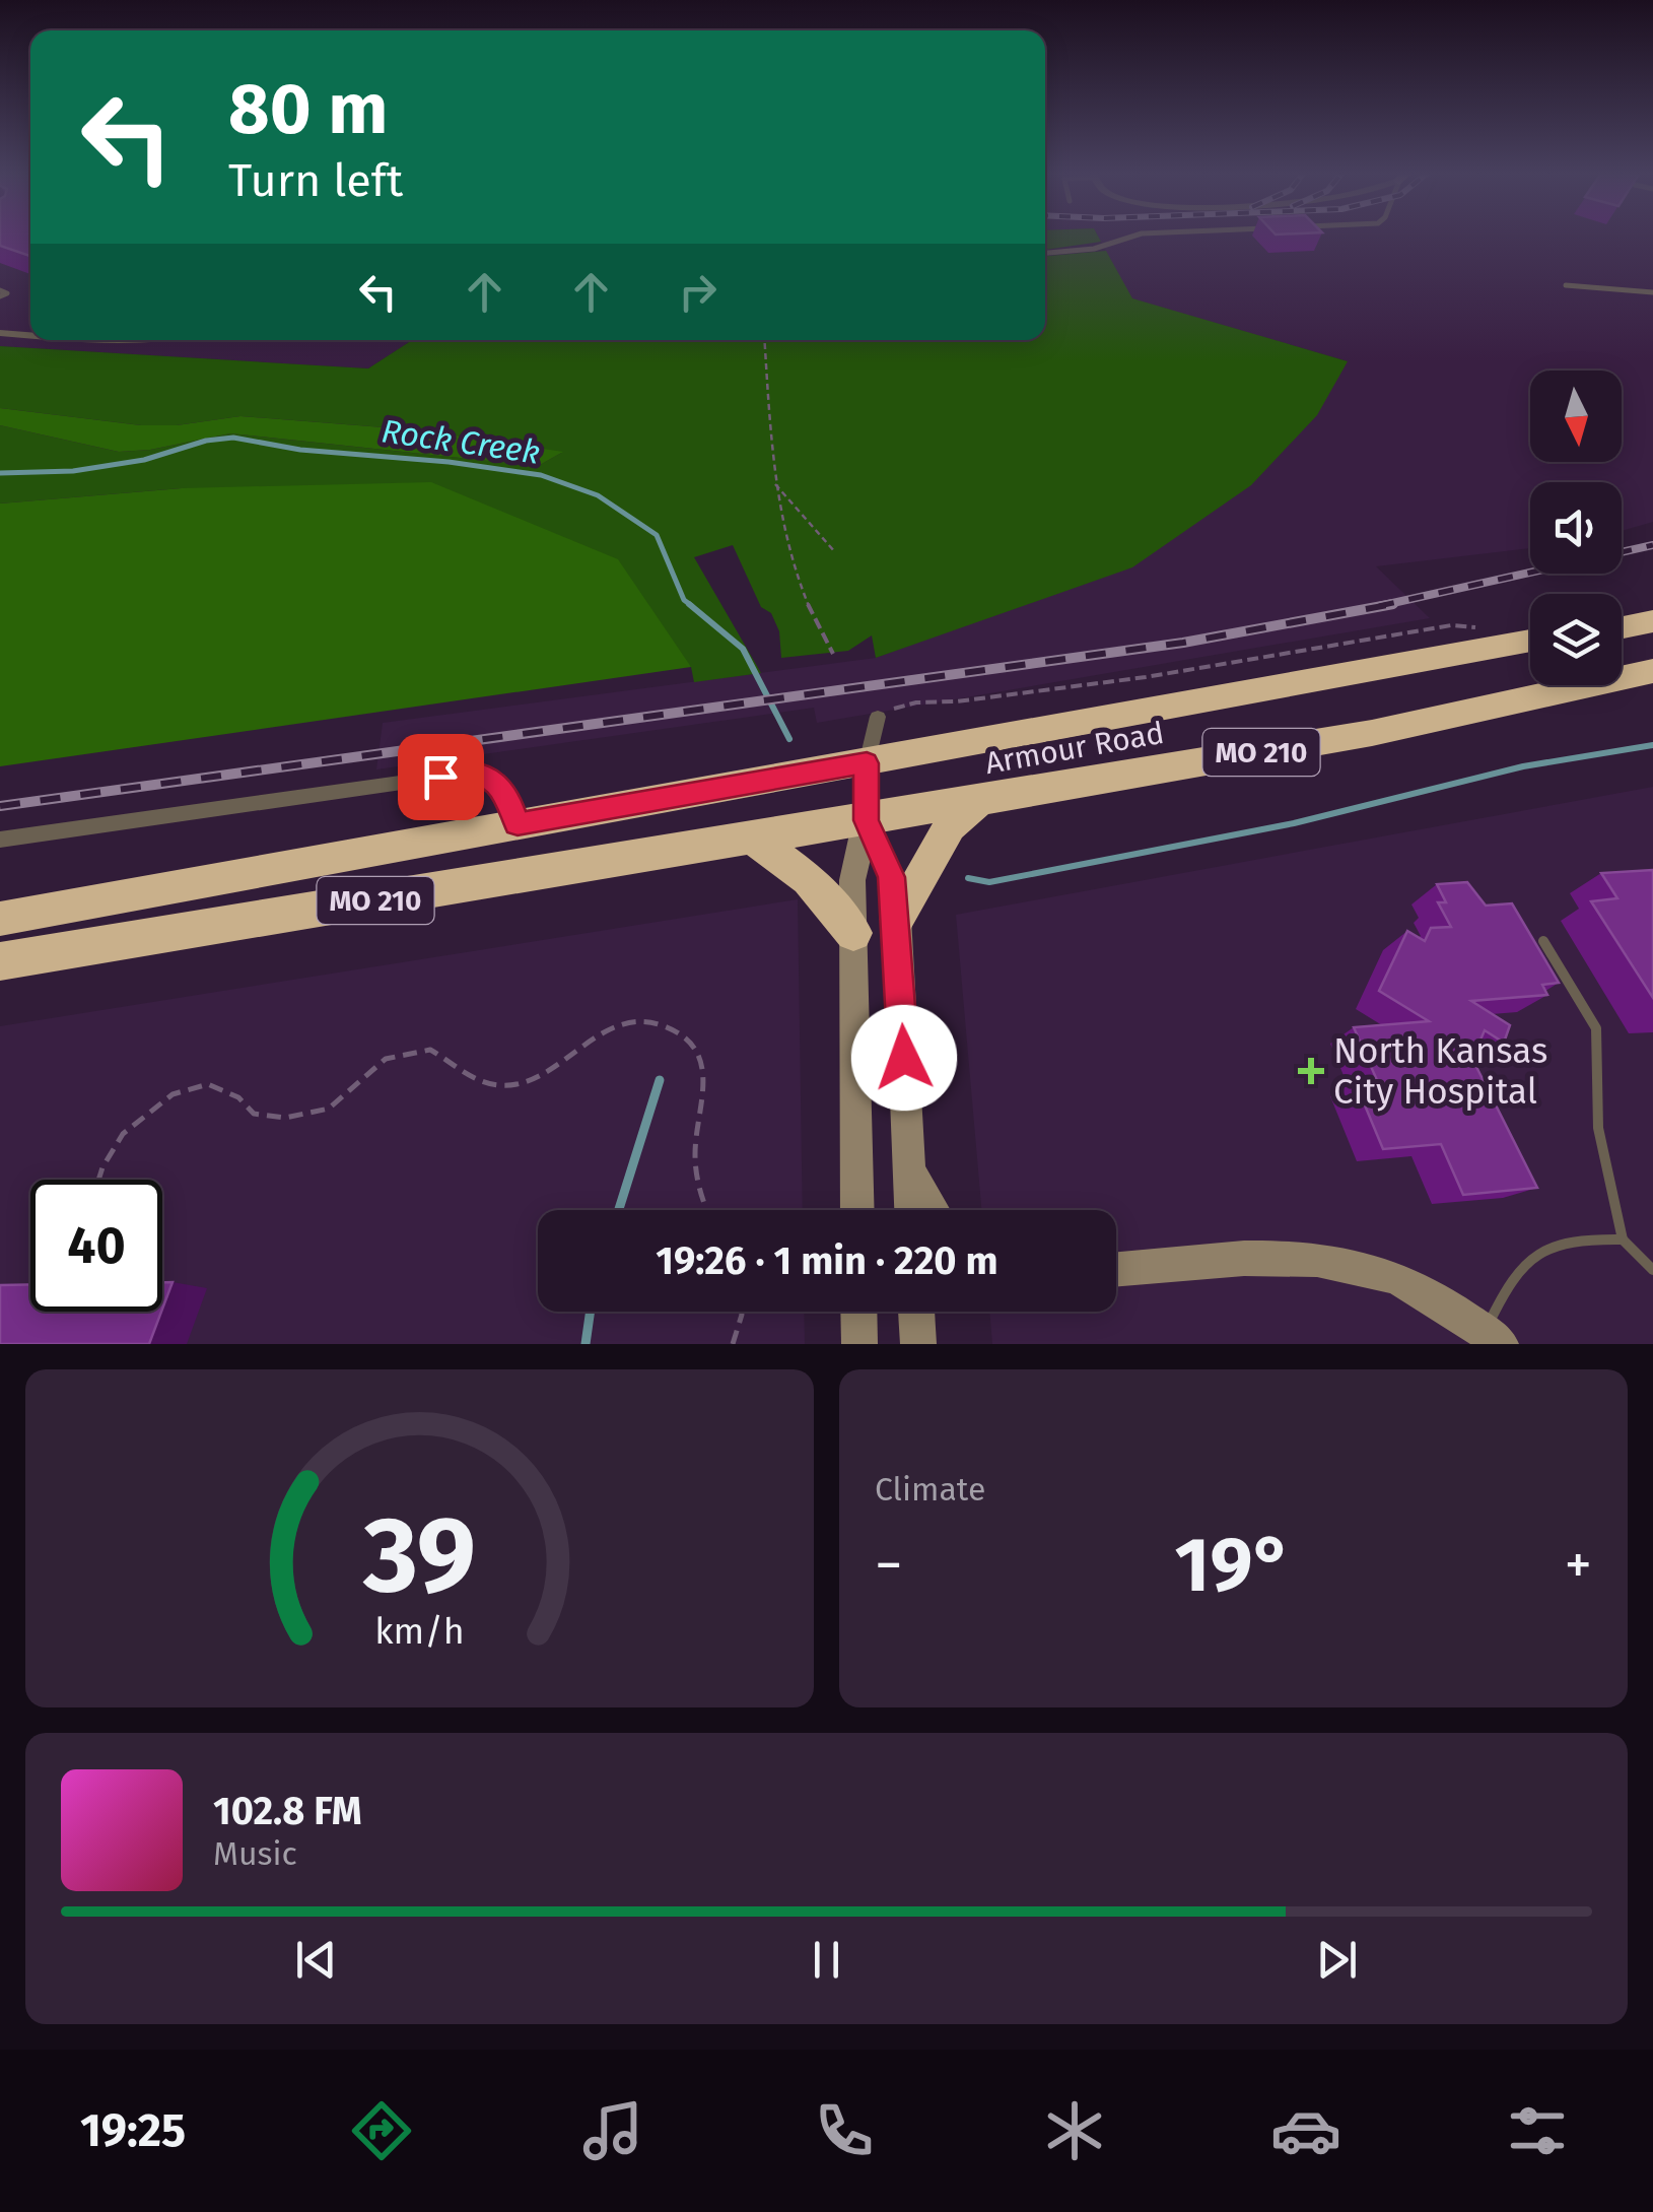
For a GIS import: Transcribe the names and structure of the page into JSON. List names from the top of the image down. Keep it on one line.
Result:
{"streets":{"highway":["Armour Road","MO 210"]},"crossings":[["Armour Road","MO 210"]],"water":["Rock Creek"],"places":{"health":["North Kansas City Hospital"]},"north":"bottom","page":{"turn":["80 m","Turn left"],"limit":"40","trip":"19:26 · 1 min · 220 m","tile":"Climate","heat":["−","19°","+"],"song":["102.8 FM","Music"],"tabs":"19:25","gauge":["39","km/h"]}}
